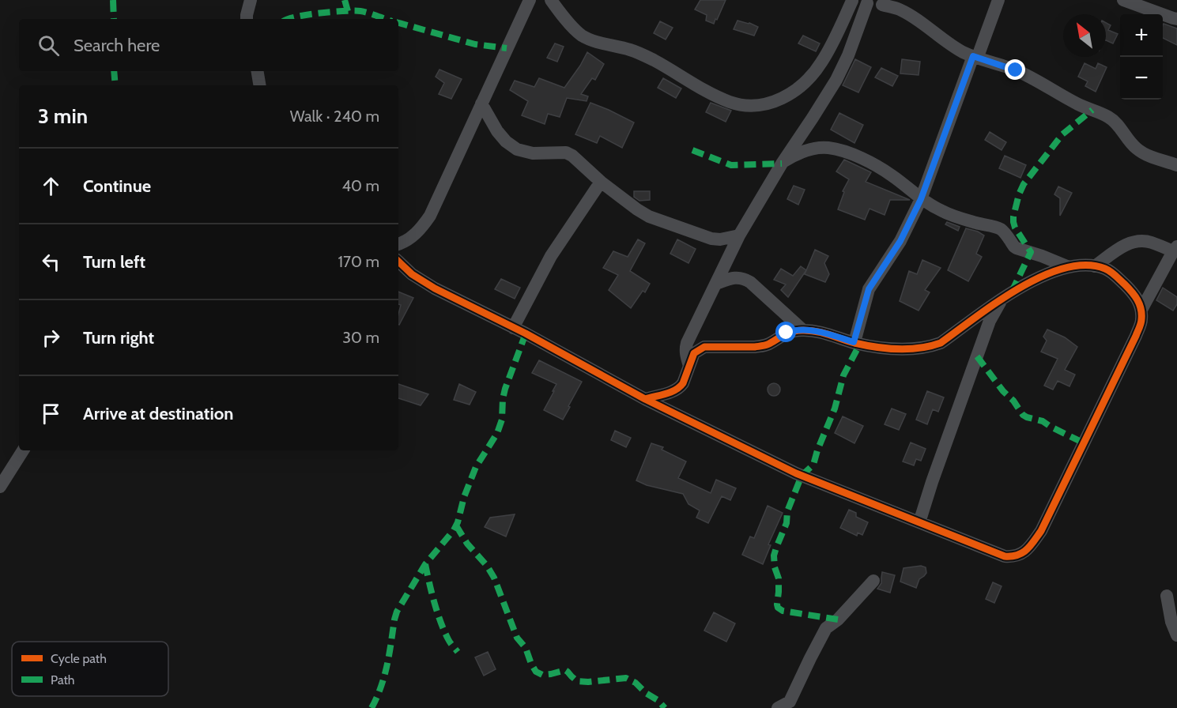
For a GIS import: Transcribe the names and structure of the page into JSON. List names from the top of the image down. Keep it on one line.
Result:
{"legend":["Cycle path","Path"],"north":"top left","page":{"map_buttons":["+","−"],"search":"Search here","heading":["3 min","Walk · 240 m"],"list":[["Continue","40 m"],["Turn left","170 m"],["Turn right","30 m"],"Arrive at destination"]}}
